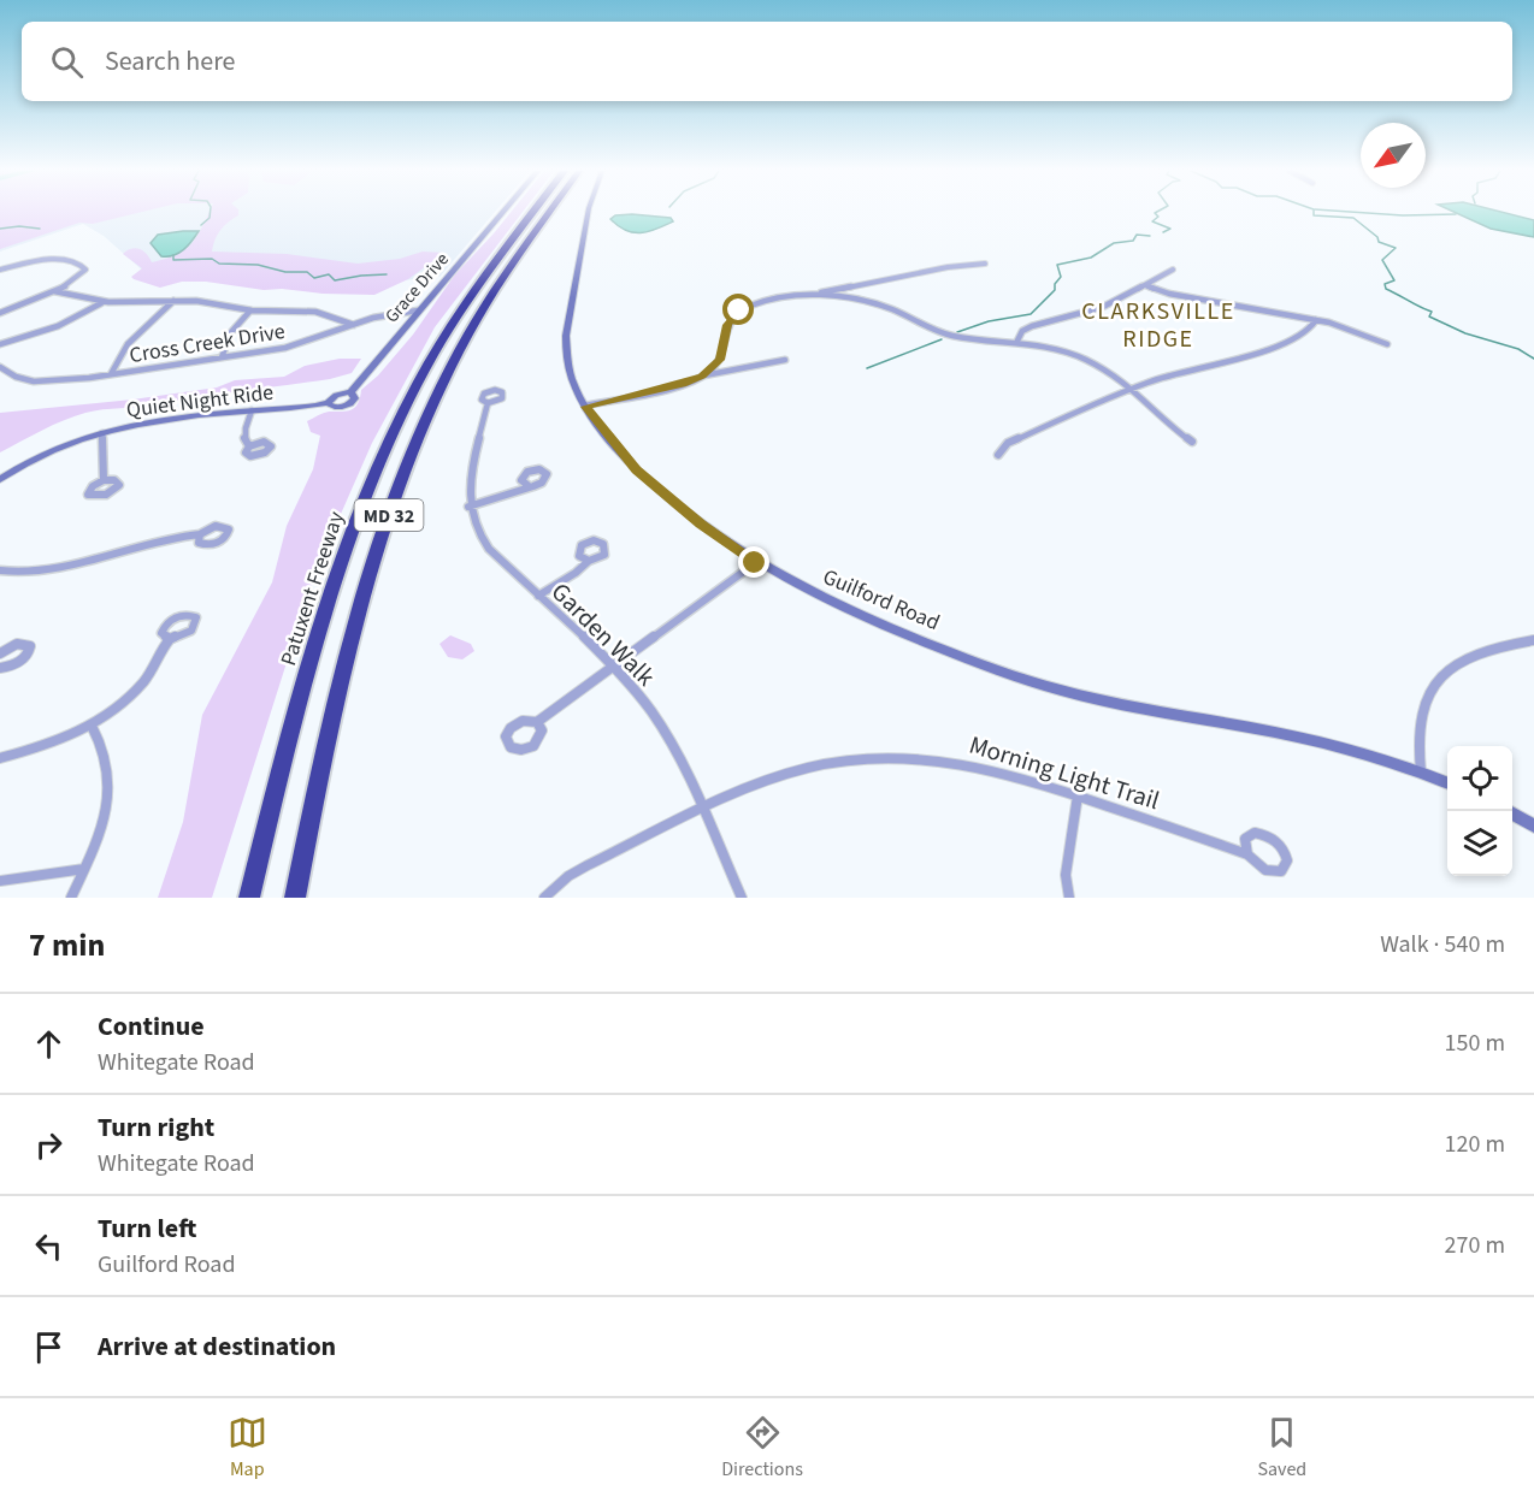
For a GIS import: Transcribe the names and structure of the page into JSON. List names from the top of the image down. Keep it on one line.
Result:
{"streets":{"highway":["MD 32","Patuxent Freeway"],"main road":["Grace Drive","Quiet Night Ride","Guilford Road"],"street":["Cross Creek Drive","Garden Walk","Morning Light Trail"]},"crossings":[["Grace Drive","Cross Creek Drive"],["Grace Drive","Quiet Night Ride"],["Garden Walk","Morning Light Trail"]],"districts":["CLARKSVILLE RIDGE"],"north":"bottom left","page":{"search":"Search here","heading":["7 min","Walk · 540 m"],"list":[["Continue","Whitegate Road","150 m"],["Turn right","Whitegate Road","120 m"],["Turn left","Guilford Road","270 m"],"Arrive at destination"],"nav":["Map","Directions","Saved"]}}
